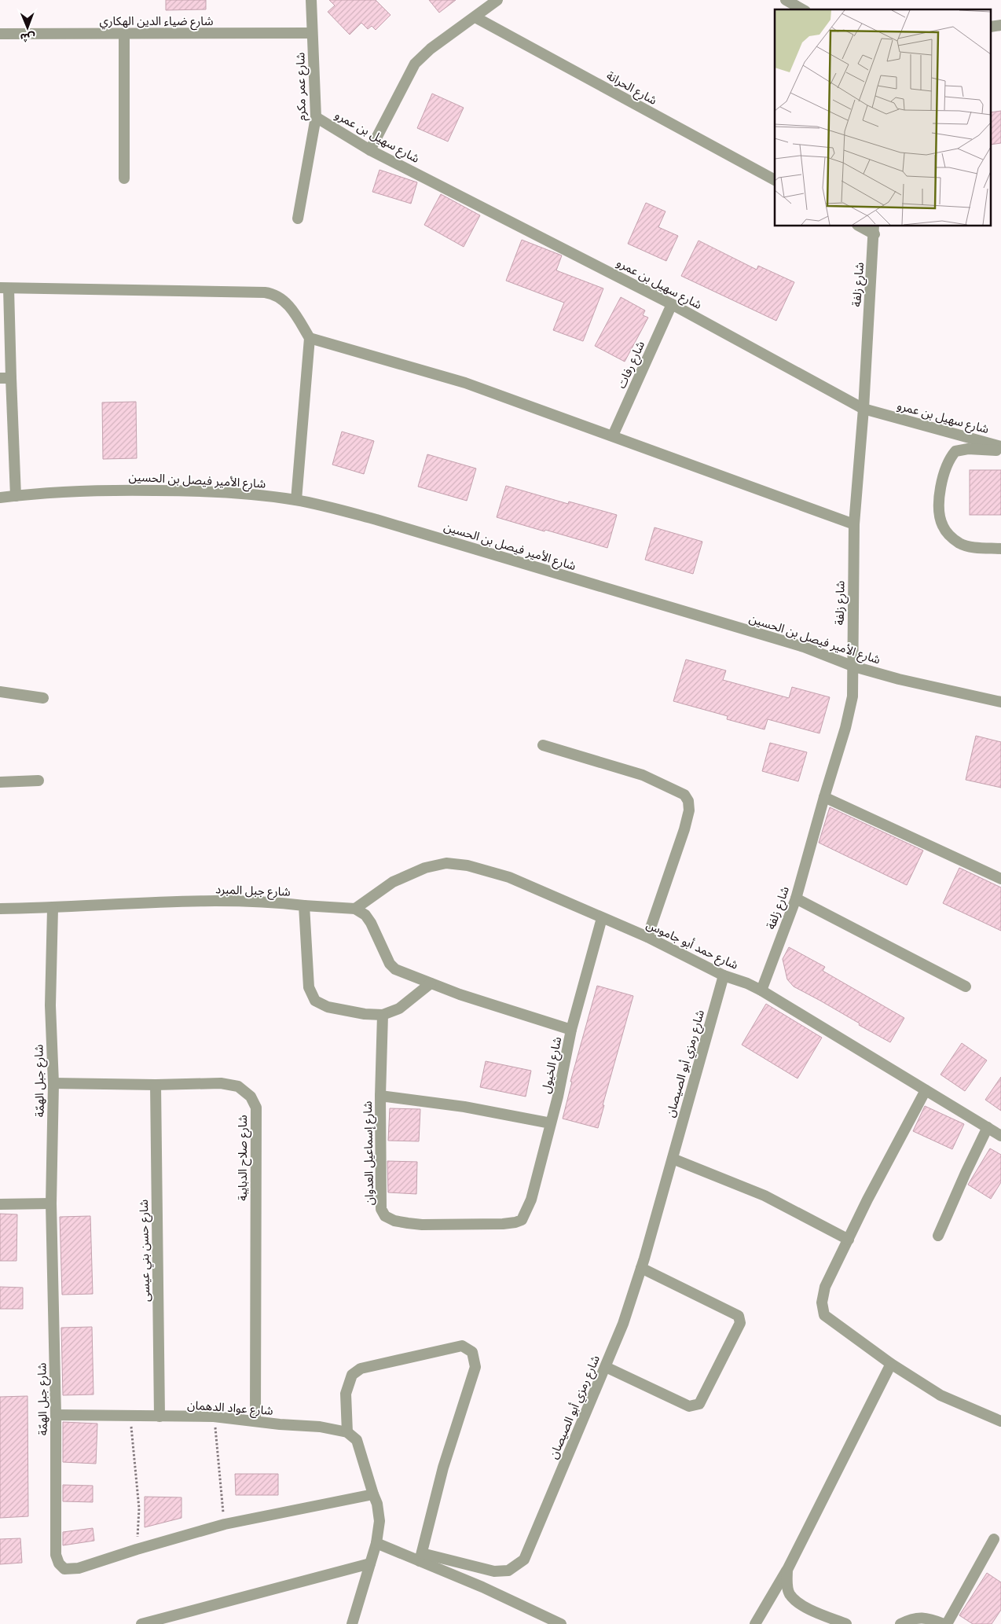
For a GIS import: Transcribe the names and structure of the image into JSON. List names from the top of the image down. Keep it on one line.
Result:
{"streets":{"street":["شارع ضياء الدين الهكاري","شارع عمر مكرم","شارع الحرانة","شارع سهيل بن عمرو","شارع زلفة","شارع رفات","شارع الأمير فيصل بن الحسين","شارع جبل المبرد","شارع حمد أبو جاموس","شارع رمزي أبو الصيصان","شارع الخيول","شارع جبل الهمّة","شارع إسماعيل العدوان","شارع صلاح الدبايبة","شارع حسن بني عيسى","شارع عواد الدهمان"]},"crossings":[["شارع ضياء الدين الهكاري","شارع عمر مكرم"],["شارع عمر مكرم","شارع سهيل بن عمرو"],["شارع سهيل بن عمرو","شارع زلفة"],["شارع سهيل بن عمرو","شارع رفات"],["شارع زلفة","شارع الأمير فيصل بن الحسين"],["شارع زلفة","شارع حمد أبو جاموس"],["شارع جبل المبرد","شارع جبل الهمّة"],["شارع حمد أبو جاموس","شارع رمزي أبو الصيصان"],["شارع حمد أبو جاموس","شارع الخيول"],["شارع الخيول","شارع إسماعيل العدوان"],["شارع جبل الهمّة","شارع صلاح الدبايبة"],["شارع جبل الهمّة","شارع عواد الدهمان"],["شارع صلاح الدبايبة","شارع حسن بني عيسى"],["شارع صلاح الدبايبة","شارع عواد الدهمان"],["شارع حسن بني عيسى","شارع عواد الدهمان"]],"north":"bottom"}
